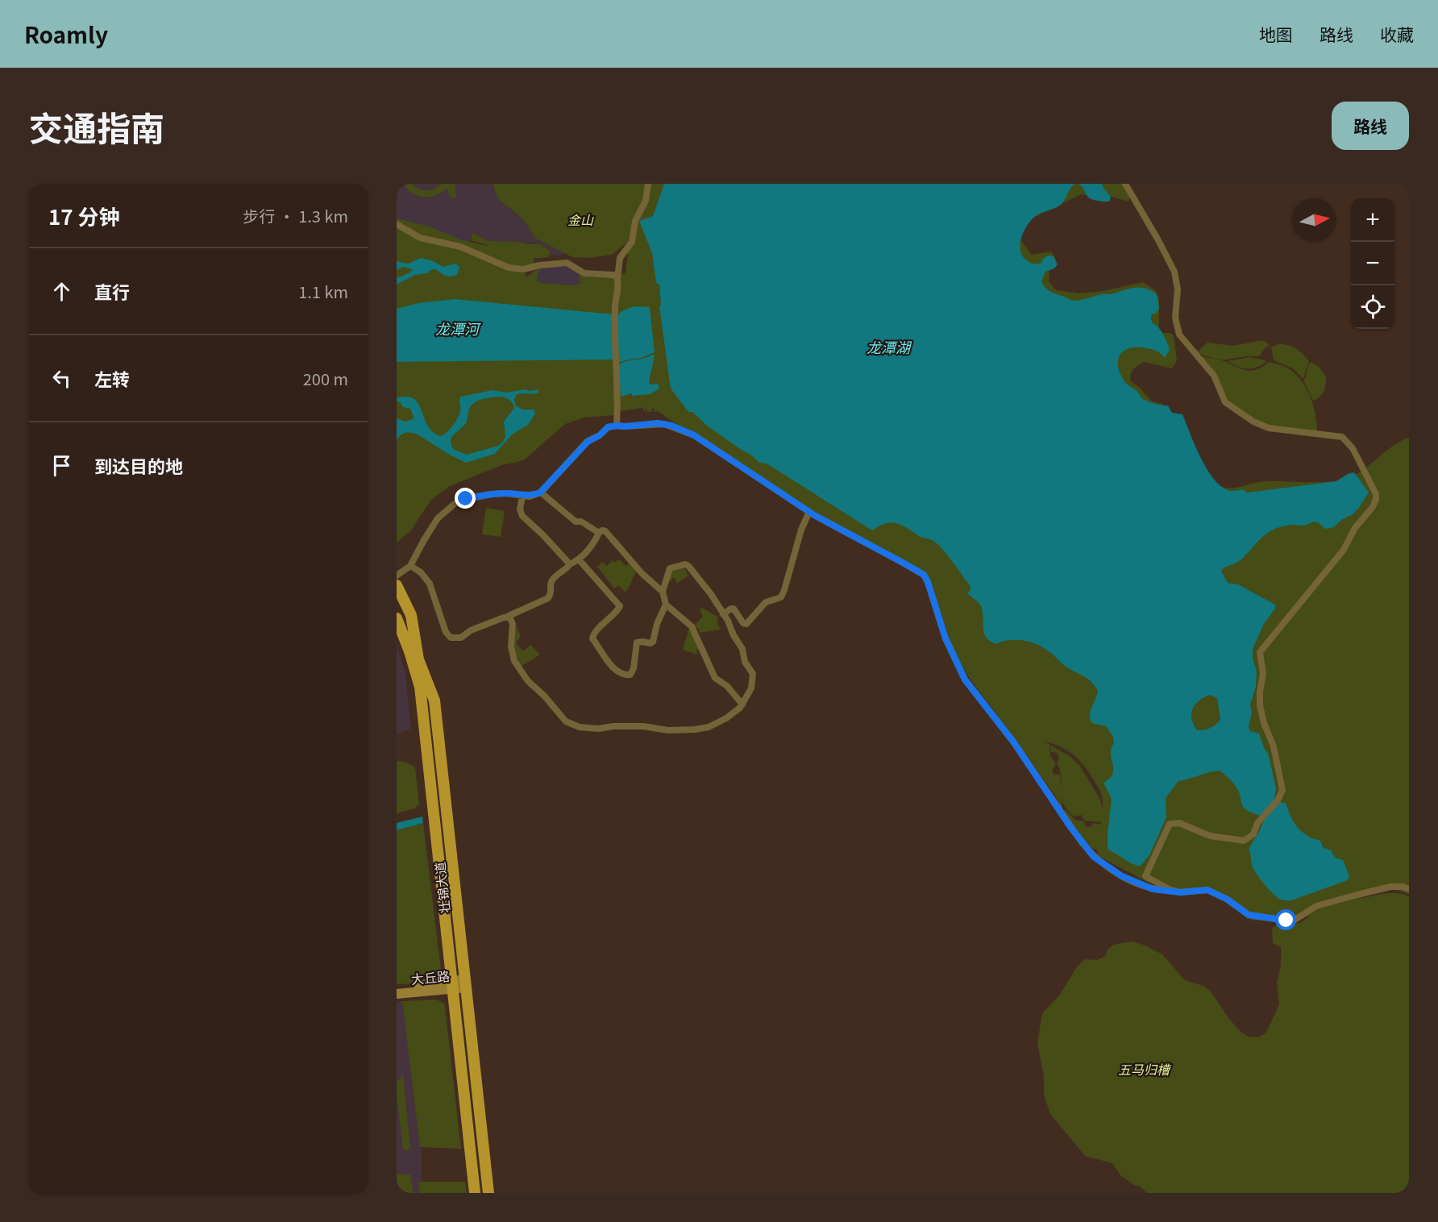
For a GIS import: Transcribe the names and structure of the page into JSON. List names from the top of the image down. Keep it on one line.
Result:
{"streets":{"main road":["壮锦大道","大丘路"]},"crossings":[["壮锦大道","大丘路"]],"water":["龙潭河","龙潭湖"],"parks":["金山","五马归槽"],"north":"right","page":{"header":"Roamly","nav":["地图","路线","收藏"],"title":"交通指南","buttons":"路线","heading":["17 分钟","步行 · 1.3 km"],"map_buttons":["+","−"],"list":[["直行","1.1 km"],["左转","200 m"],"到达目的地"]}}
